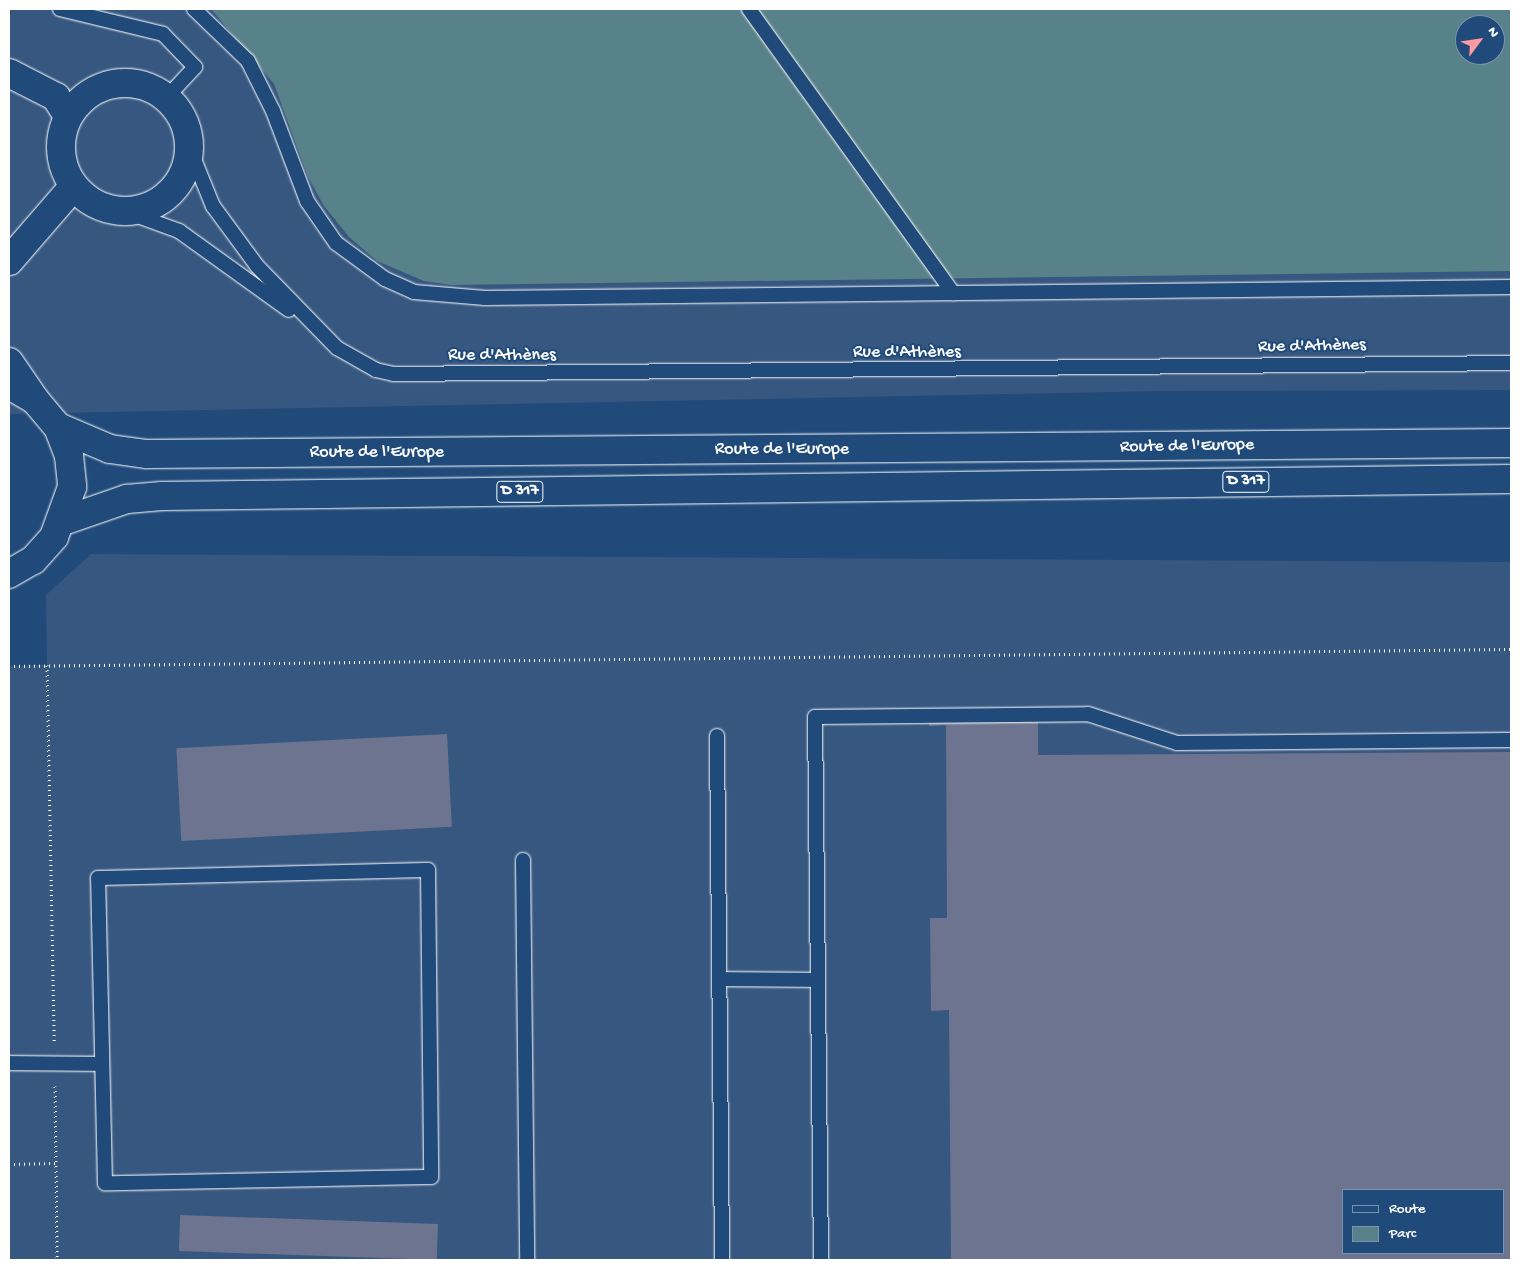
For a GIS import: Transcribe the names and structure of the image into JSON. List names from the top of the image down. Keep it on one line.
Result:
{"streets":{"main road":["Route de l'Europe","D 317"],"lane":["Rue d'Athènes"]},"legend":["Route","Parc"],"north":"top right"}
